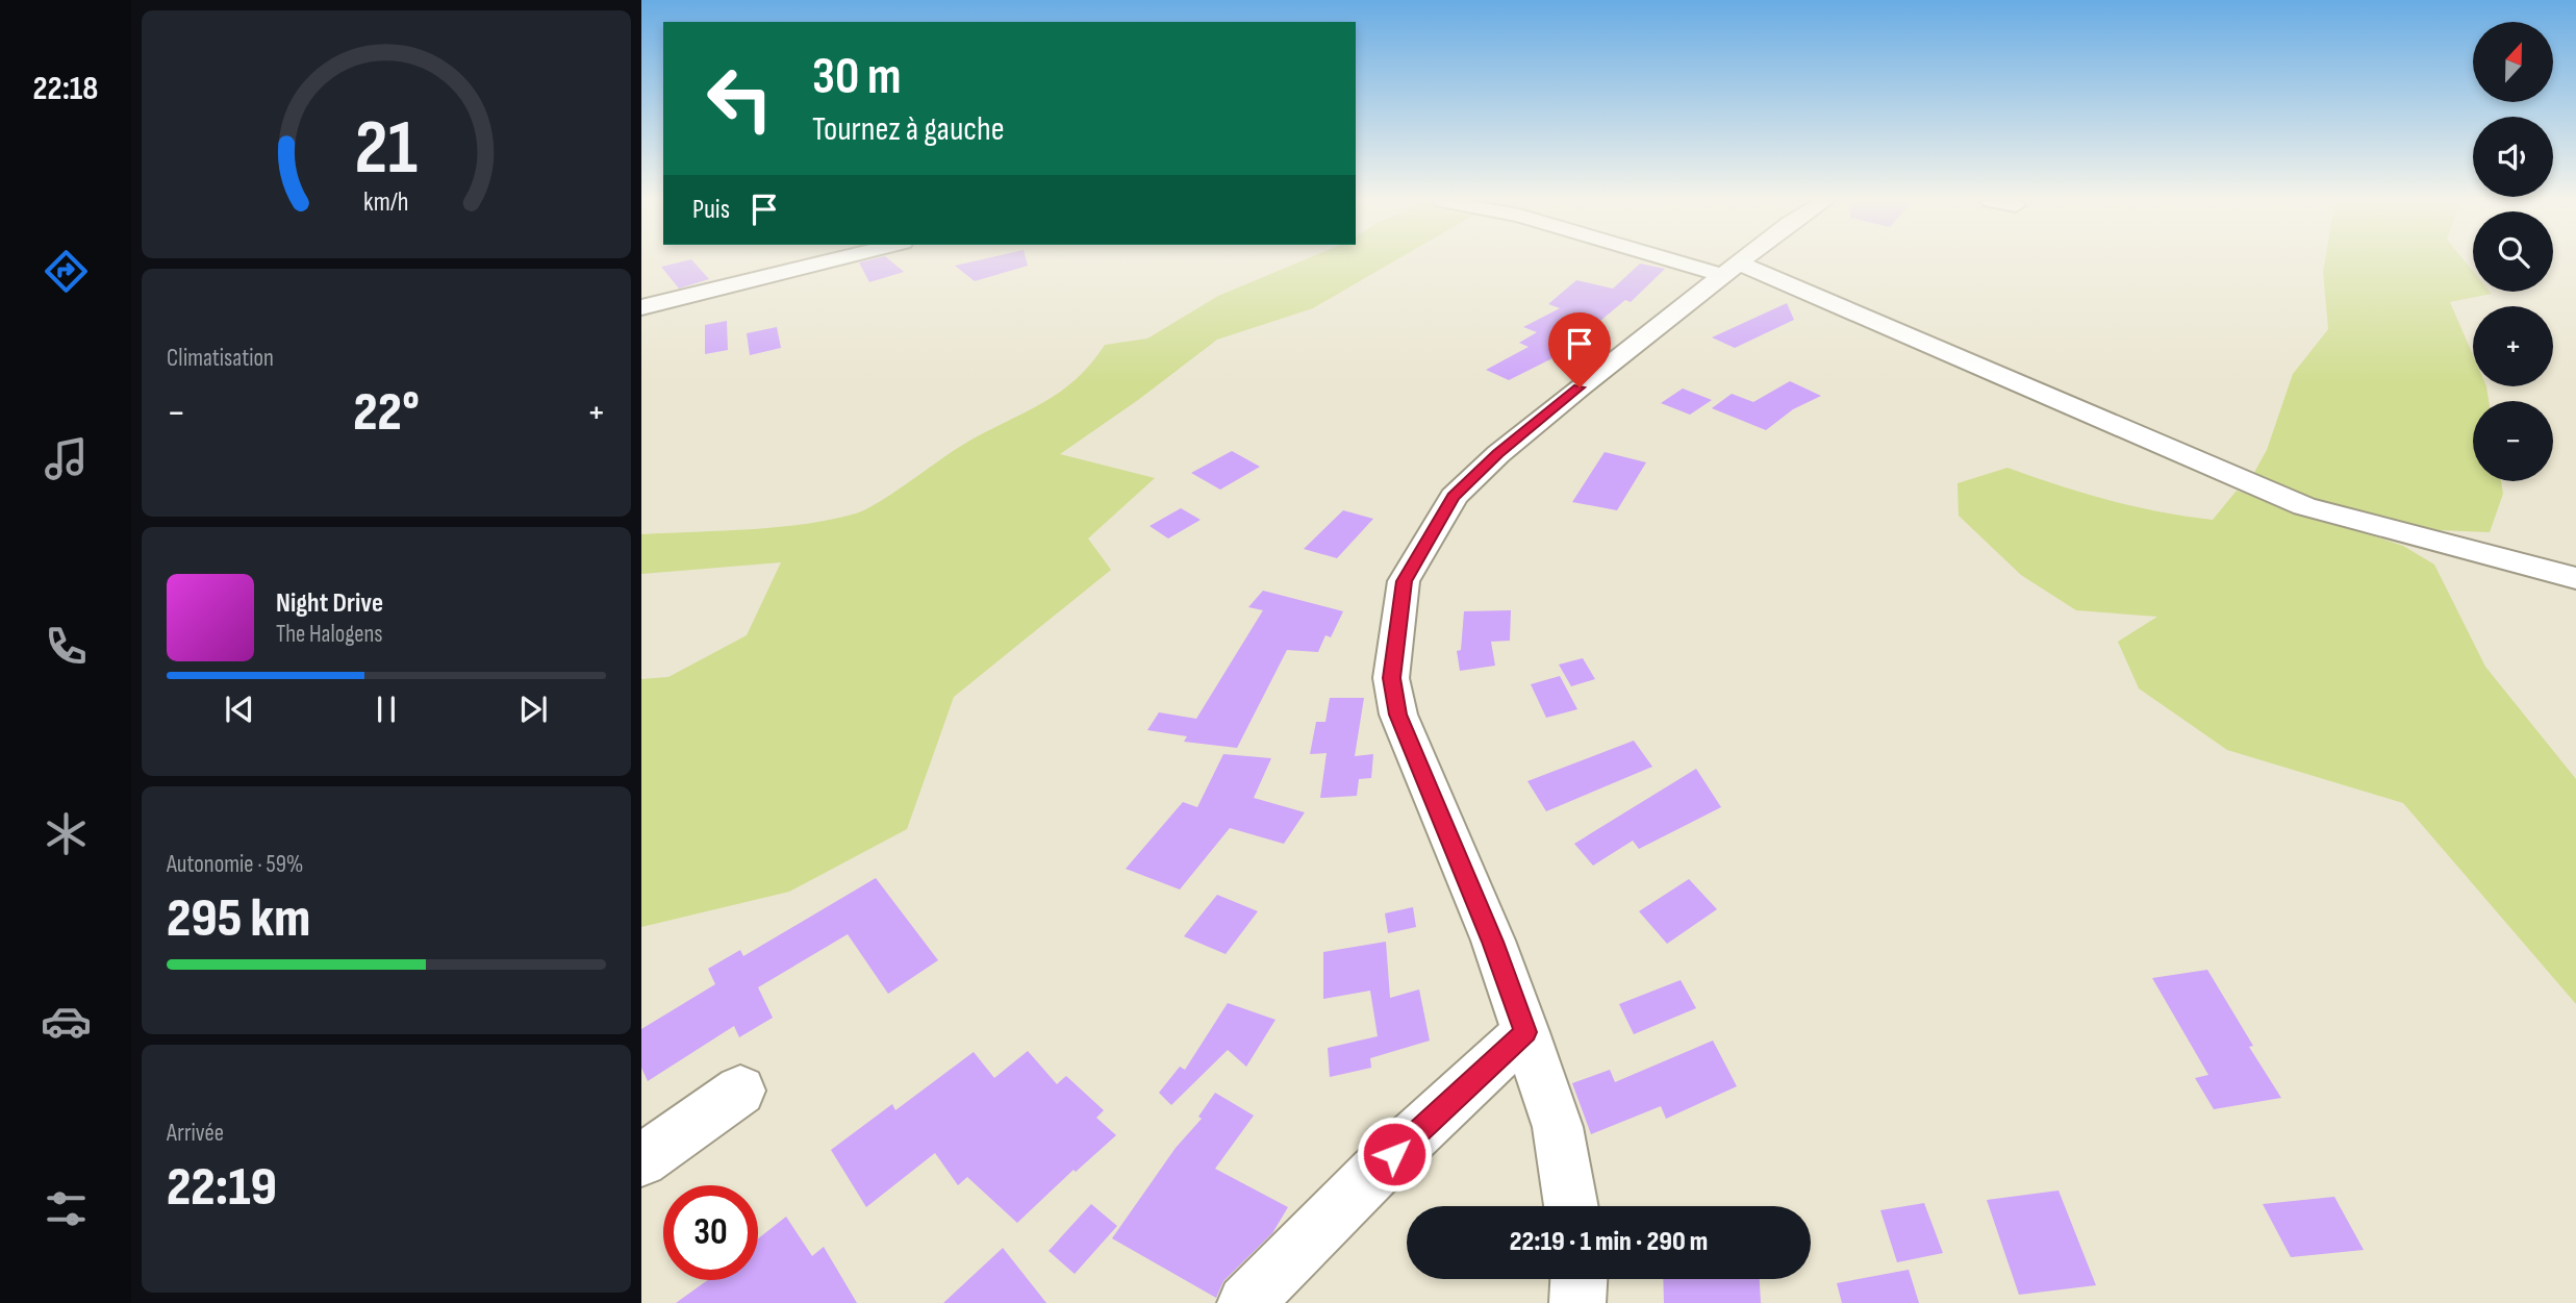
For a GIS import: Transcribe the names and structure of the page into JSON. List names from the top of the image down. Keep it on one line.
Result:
{"north":"top","page":{"tabs":"22:18","map_buttons":["+","−"],"turn":["30 m","Tournez à gauche"],"then":"Puis","tile":["Climatisation",["Autonomie · 59%","295 km"],["Arrivée","22:19"]],"heat":["−","22°","+"],"song":["Night Drive","The Halogens"],"limit":"30","trip":"22:19 · 1 min · 290 m","gauge":["21","km/h"]}}
